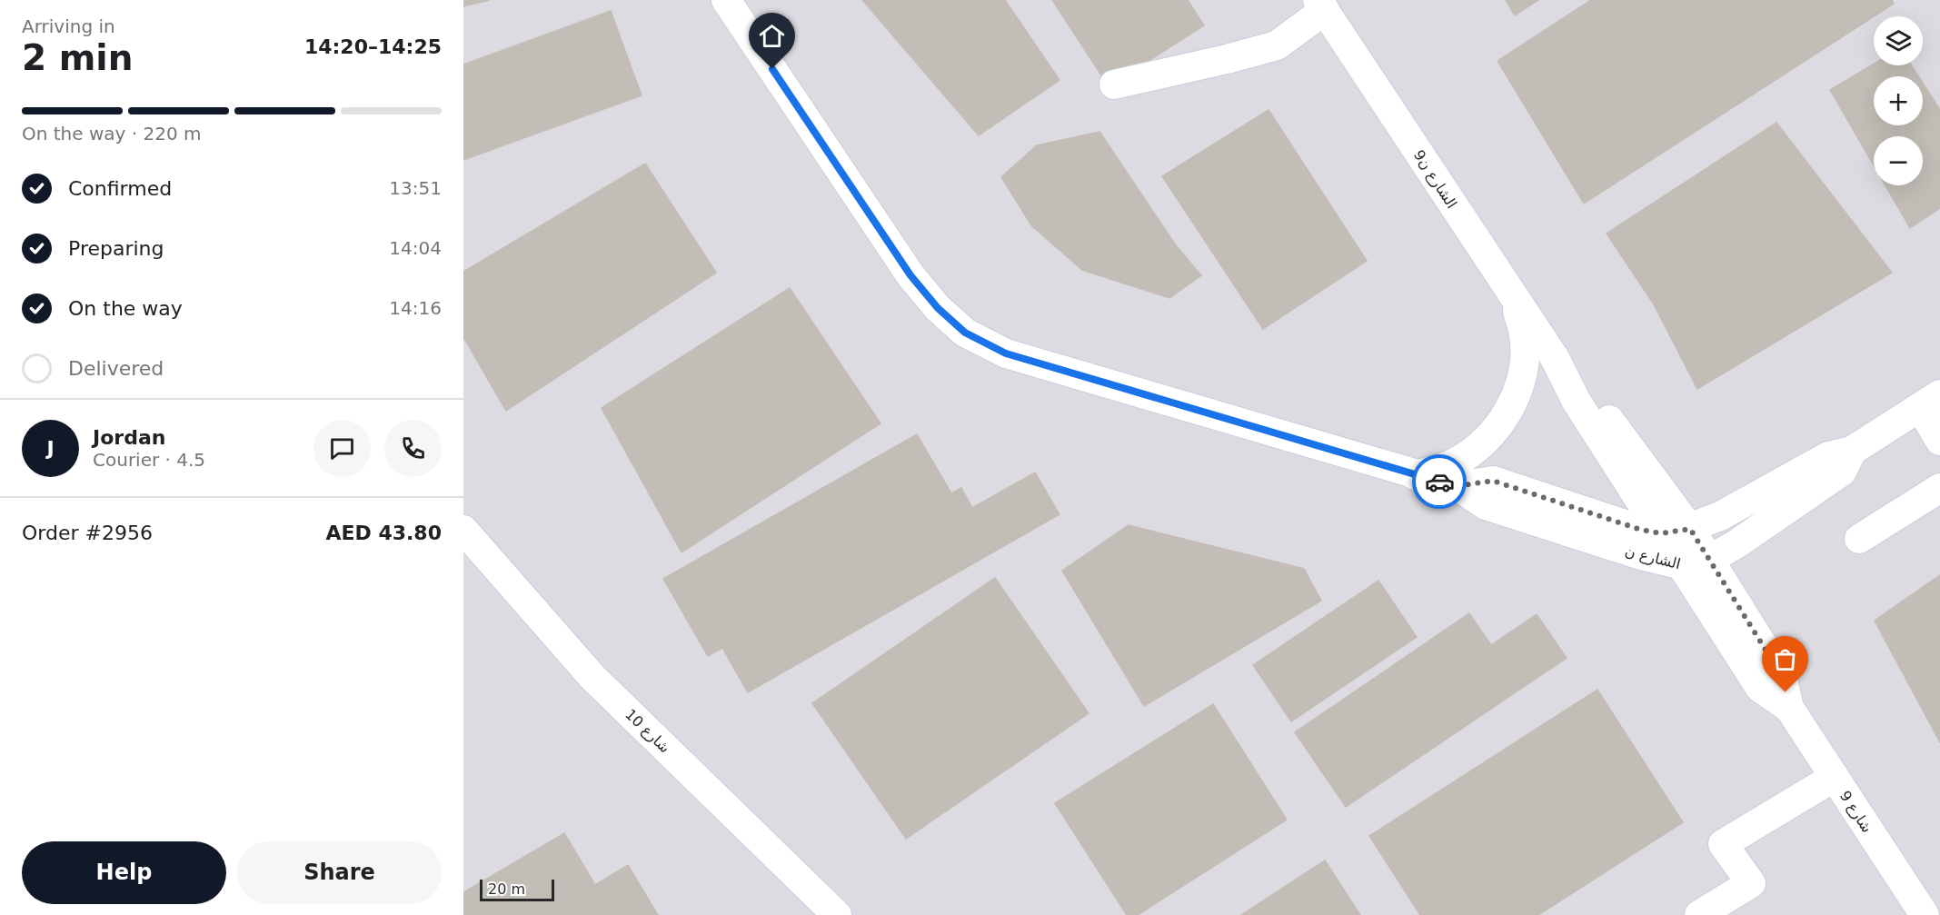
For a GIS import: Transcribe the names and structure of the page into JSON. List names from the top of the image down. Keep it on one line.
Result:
{"streets":{"street":["الشارع ن9","الشارع ن","شارع 10","شارع 9"]},"crossings":[["الشارع ن9","الشارع ن"],["الشارع ن9","شارع 9"],["الشارع ن","شارع 9"]],"scale_bar":"20 m","page":{"heading":["2 min","Arriving in","14:20–14:25"],"panel":["Jordan","Courier · 4.5","Order #2956","AED 43.80"],"map_buttons":["+","−"],"bar":"On the way · 220 m","list":[["Confirmed","13:51"],["Preparing","14:04"],["On the way","14:16"],"Delivered"],"round":"J","buttons":["Help","Share"],"scale":"20 m"}}
